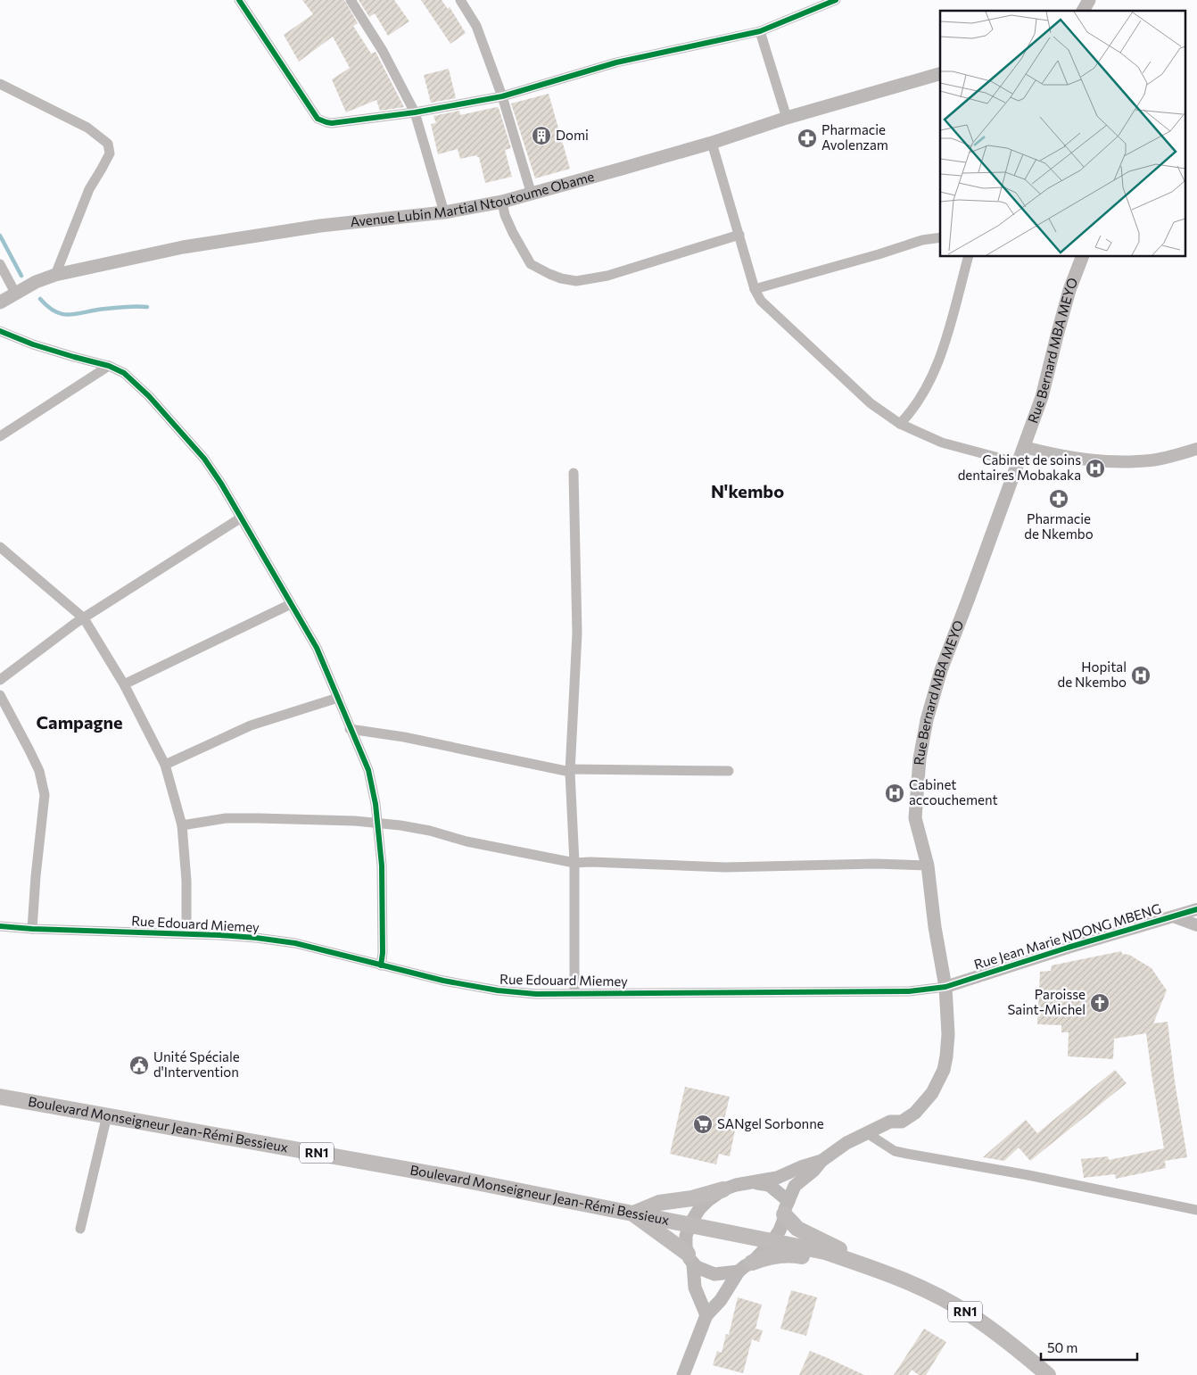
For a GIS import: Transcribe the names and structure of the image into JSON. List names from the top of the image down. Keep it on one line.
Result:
{"streets":{"main road":["Avenue Lubin Martial Ntoutoume Obame","Rue Bernard MBA MEYO","Boulevard Monseigneur Jean-Rémi Bessieux","RN1"],"street":["Rue Edouard Miemey","Rue Jean Marie NDONG MBENG"]},"crossings":[["Rue Bernard MBA MEYO","Rue Edouard Miemey"],["Rue Bernard MBA MEYO","Rue Jean Marie NDONG MBENG"],["Rue Edouard Miemey","Rue Jean Marie NDONG MBENG"]],"districts":["N'kembo","Campagne"],"places":{"building":["Domi"],"pharmacy":["Pharmacie Avolenzam","Pharmacie de Nkembo"],"hospital":["Cabinet de soins dentaires Mobakaka","Hopital de Nkembo","Cabinet accouchement"],"church":["Paroisse Saint-Michel"],"public building":["Unité Spéciale d'Intervention"],"supermarket":["SANgel Sorbonne"]},"scale_bar":"50 m"}
